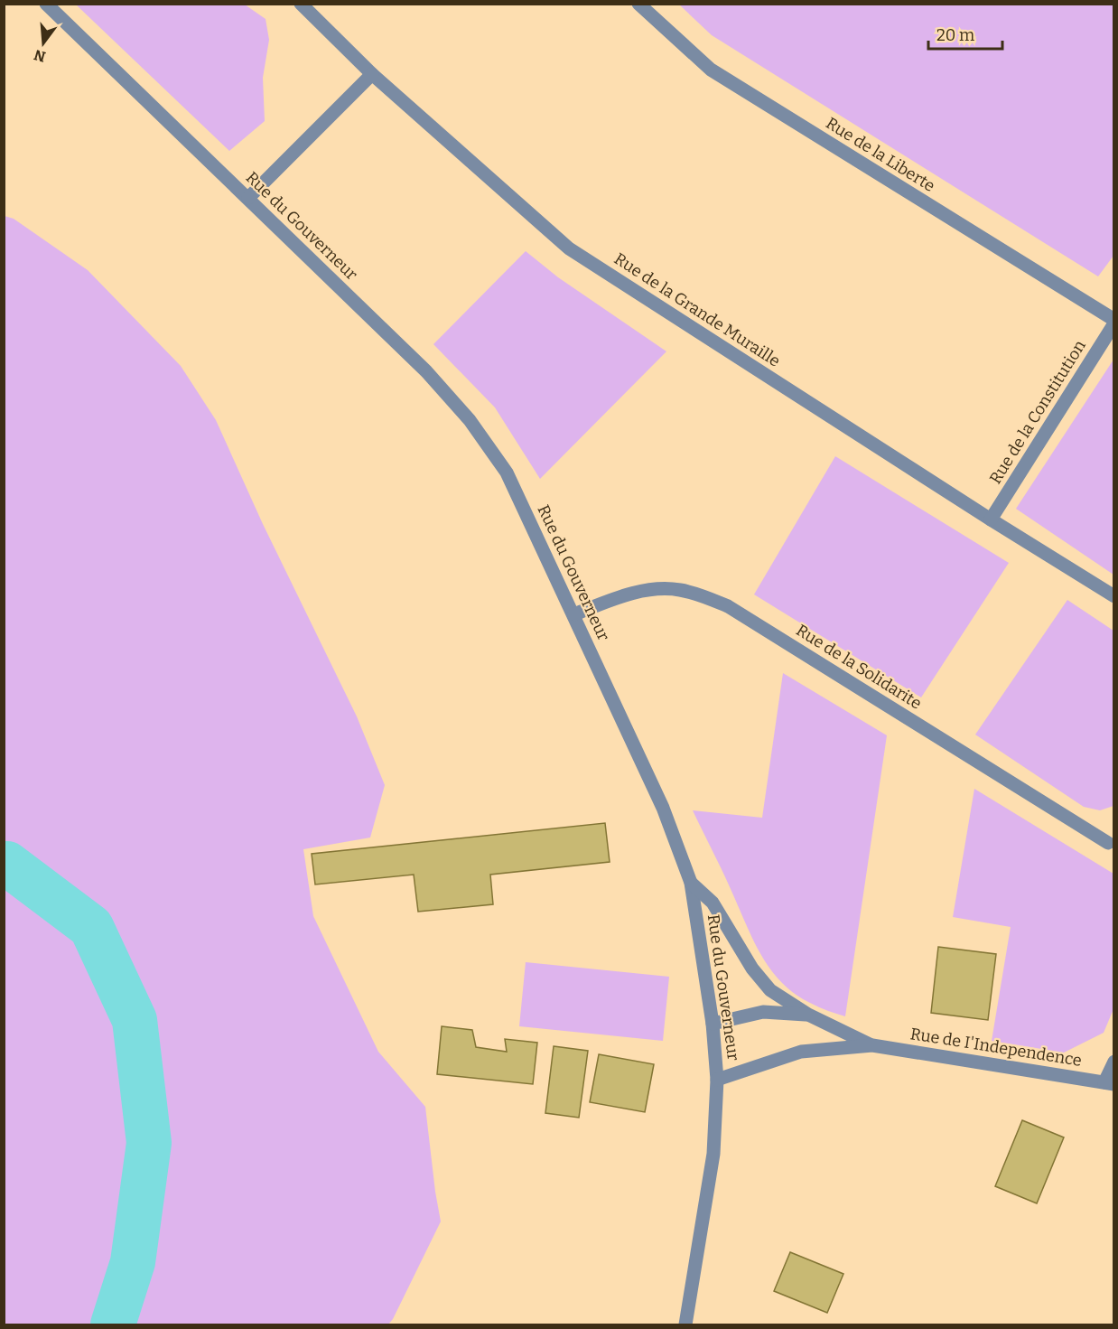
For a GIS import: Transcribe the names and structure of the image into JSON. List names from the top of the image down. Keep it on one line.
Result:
{"streets":{"street":["Rue de la Liberte","Rue du Gouverneur","Rue de la Grande Muraille","Rue de la Constitution","Rue de la Solidarite","Rue de I'Independence"]},"crossings":[["Rue de la Liberte","Rue de la Constitution"],["Rue du Gouverneur","Rue de la Solidarite"],["Rue de la Grande Muraille","Rue de la Constitution"]],"scale_bar":"20 m","north":"bottom"}
